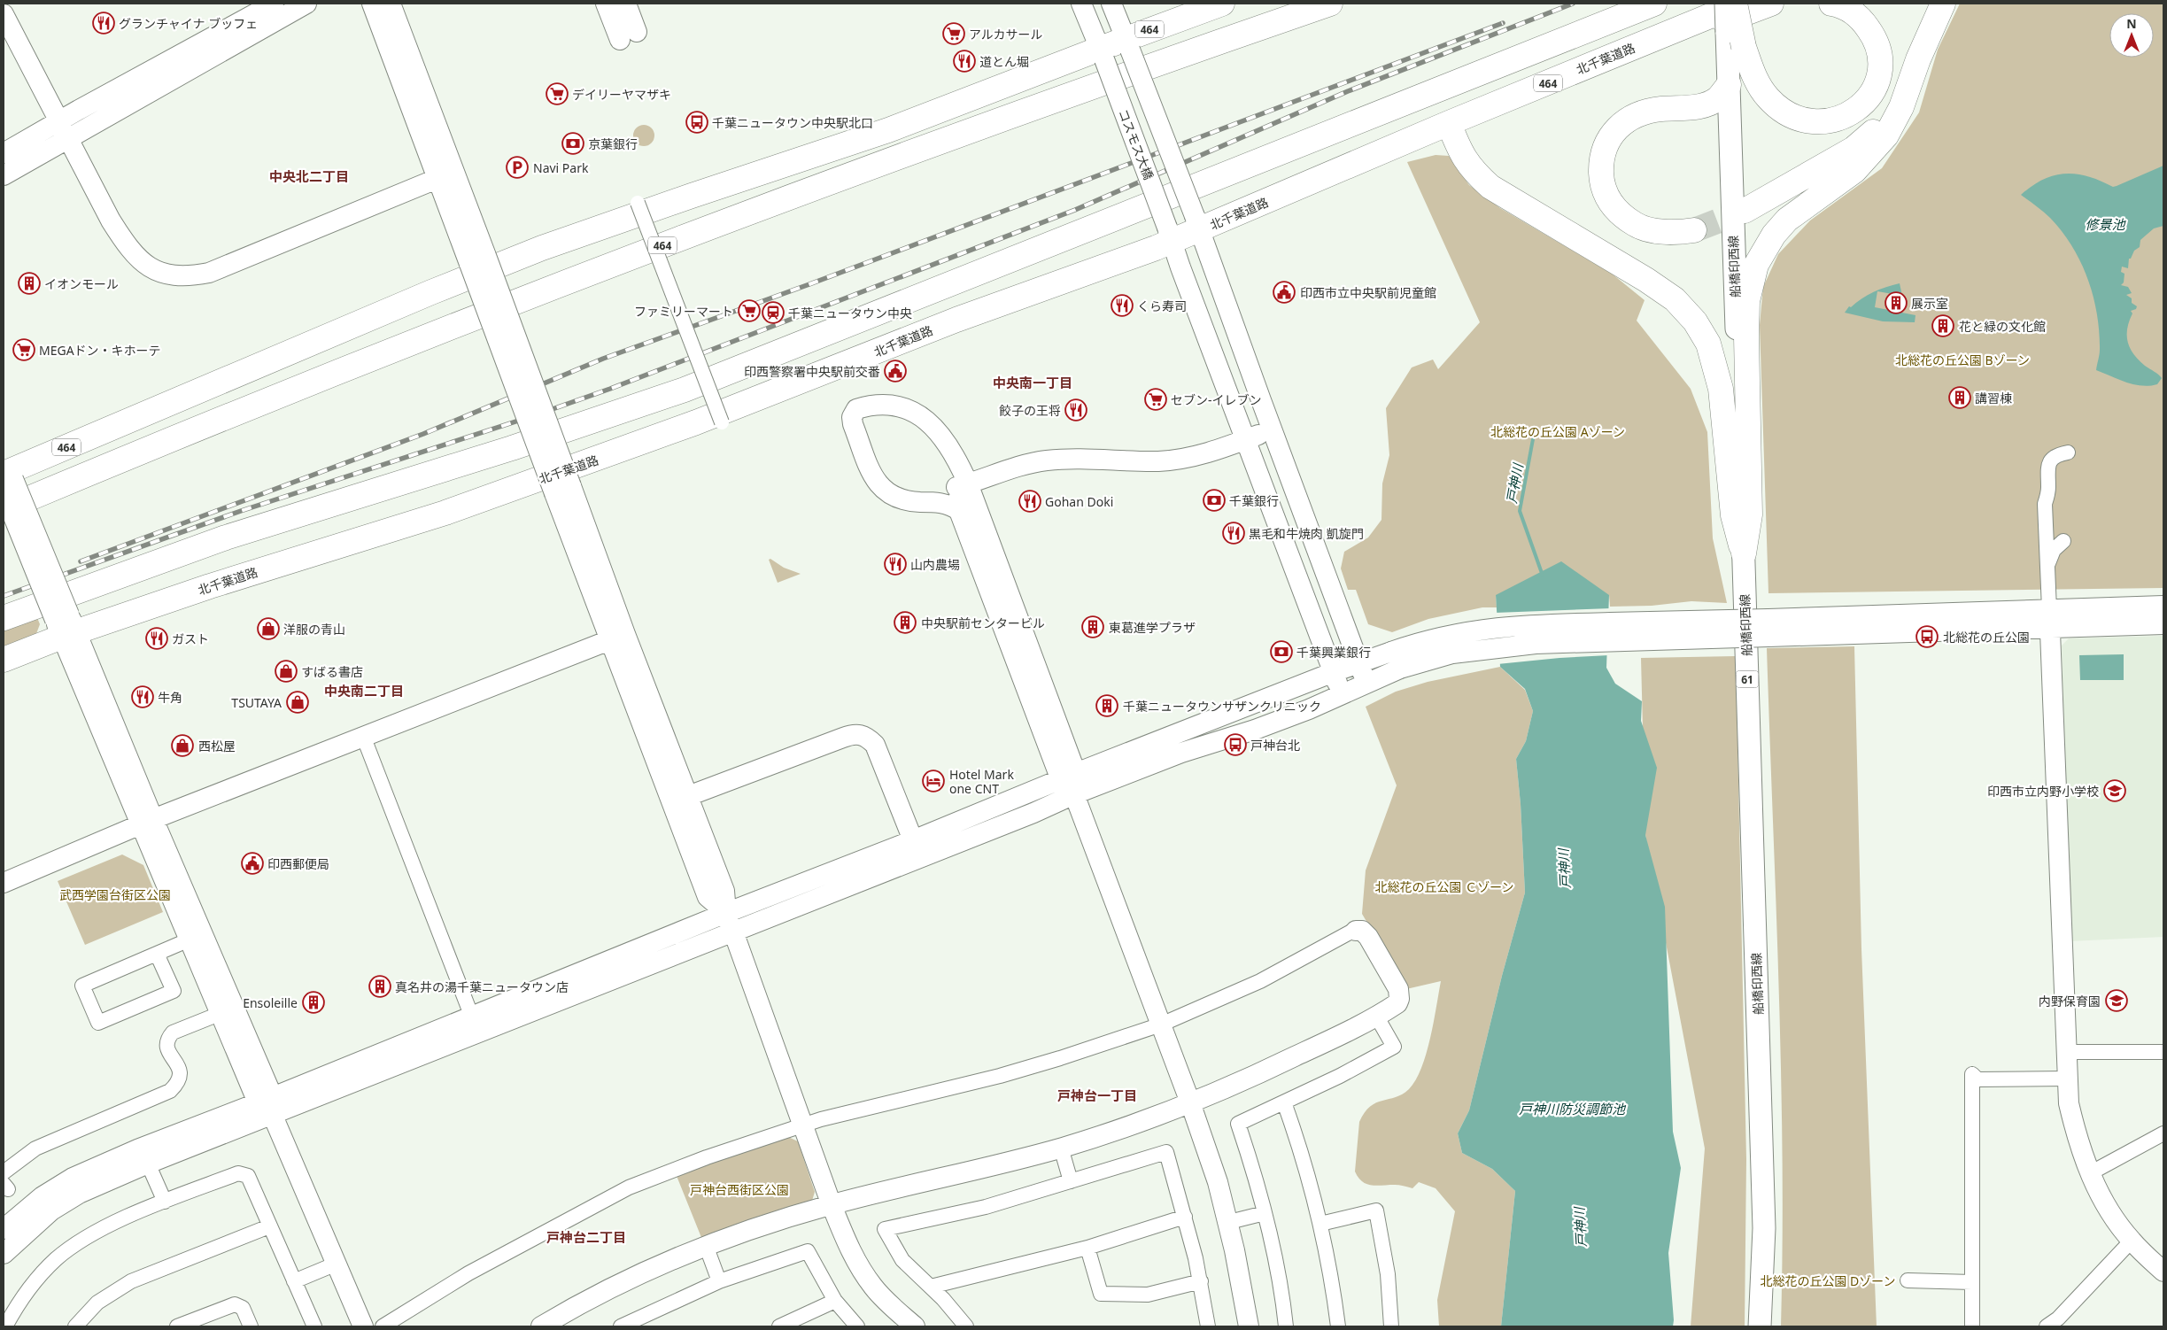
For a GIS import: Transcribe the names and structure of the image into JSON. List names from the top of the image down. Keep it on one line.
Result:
{"streets":{"highway":["464","北千葉道路"],"main road":["船橋印西線","61"],"street":["コスモス大橋"]},"crossings":[["464","コスモス大橋"],["北千葉道路","コスモス大橋"]],"districts":["中央北二丁目","中央南一丁目","中央南二丁目","戸神台一丁目","戸神台二丁目"],"water":["修景池","戸神川","戸神川防災調節池"],"parks":["北総花の丘公園 Bゾーン","北総花の丘公園 Aゾーン","北総花の丘公園 Ｃゾーン","武西学園台街区公園","戸神台西街区公園","北総花の丘公園 Dゾーン"],"places":{"restaurant":["グランチャイナ ブッフェ","道とん堀","くら寿司","餃子の王将","Gohan Doki","黒毛和牛焼肉 凱旋門","山内農場","ガスト","牛角"],"supermarket":["アルカサール","デイリーヤマザキ","ファミリーマート","MEGAドン・キホーテ","セブン-イレブン"],"bus stop":["千葉ニュータウン中央駅北口","北総花の丘公園","戸神台北"],"bank":["京葉銀行","千葉銀行","千葉興業銀行"],"parking":["Navi Park"],"building":["イオンモール","展示室","花と緑の文化館","講習棟","中央駅前センタービル","東葛進学プラザ","千葉ニュータウンサザンクリニック","真名井の湯千葉ニュータウン店","Ensoleille"],"public building":["印西市立中央駅前児童館","印西警察署中央駅前交番","印西郵便局"],"station":["千葉ニュータウン中央"],"shop":["洋服の青山","すばる書店","TSUTAYA","西松屋"],"hotel":["Hotel Mark one CNT"],"school or university":["印西市立内野小学校","内野保育園"]},"north":"top"}
